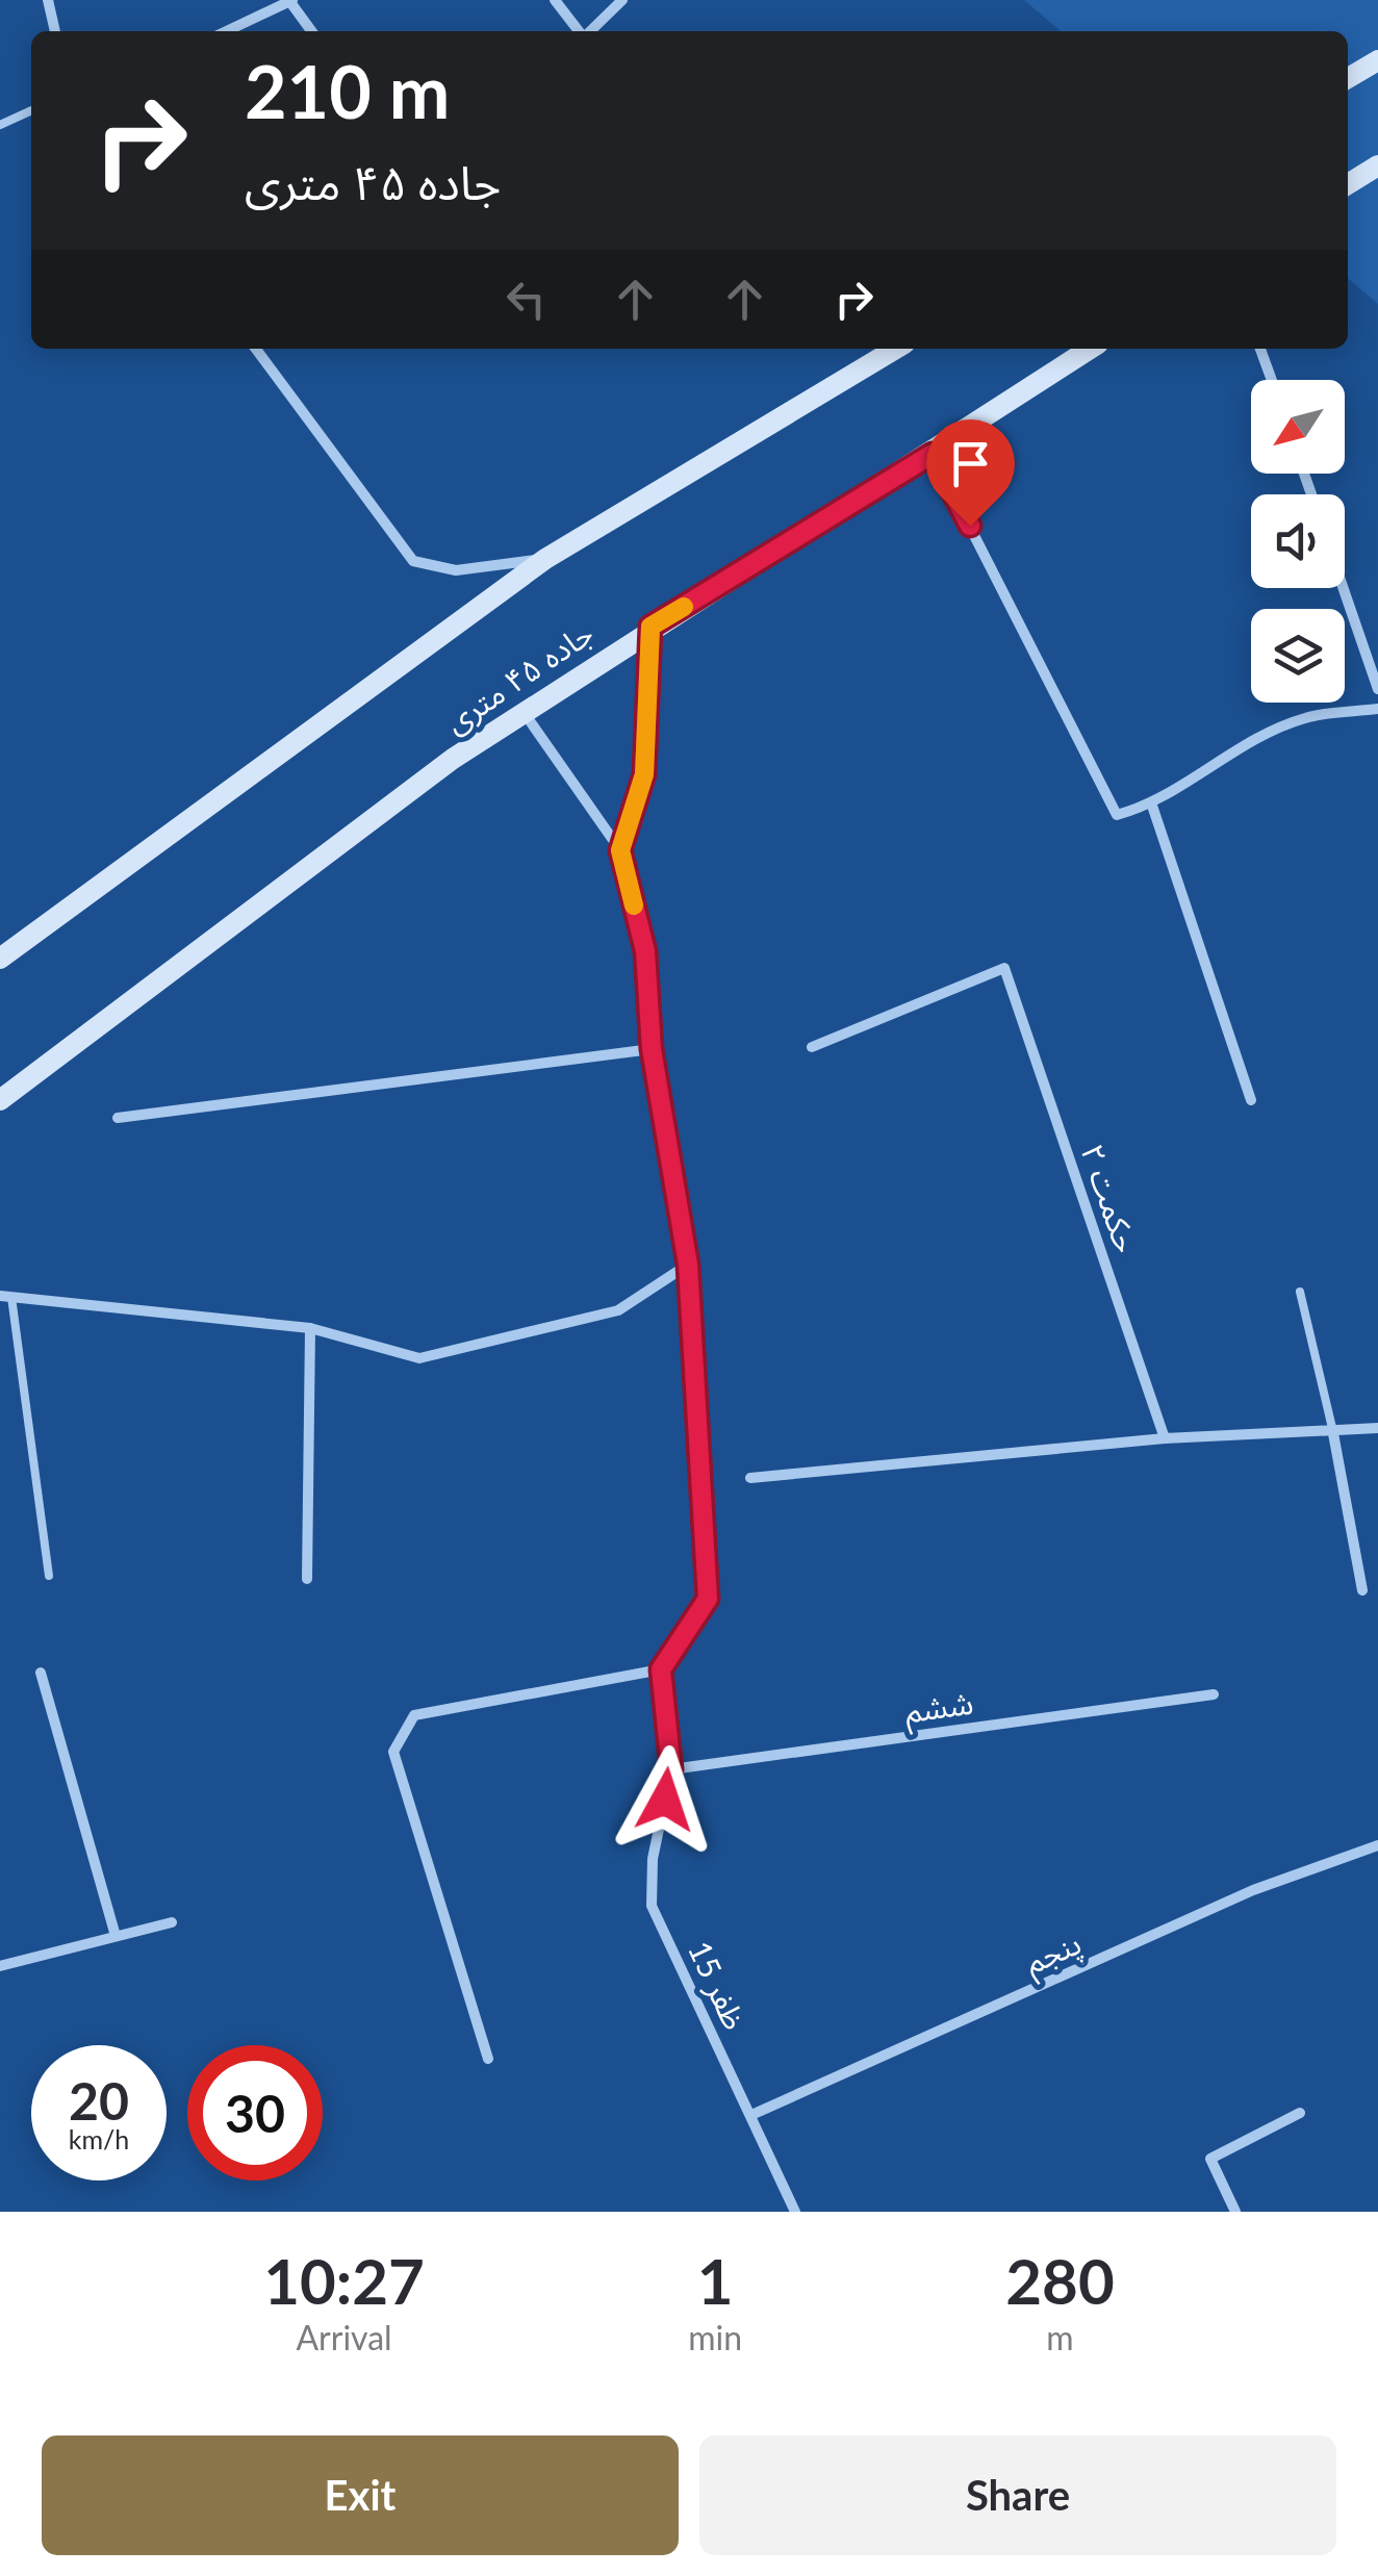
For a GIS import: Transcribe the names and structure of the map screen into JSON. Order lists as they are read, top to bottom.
{
  "streets": {
    "street": [
      "جاده ۴۵ متری",
      "حکمت ۲",
      "ششم",
      "پنجم",
      "ظفر 15"
    ]
  },
  "crossings": [
    ["ششم", "ظفر 15"],
    ["پنجم", "ظفر 15"]
  ],
  "north": "bottom left",
  "page": {
    "turn": ["210 m", "جاده ۴۵ متری"],
    "speed": "20 km/h",
    "limit": "30",
    "eta": [
      "10:27",
      "Arrival",
      "1",
      "min",
      "280",
      "m"
    ],
    "buttons": ["Exit", "Share"]
  }
}
